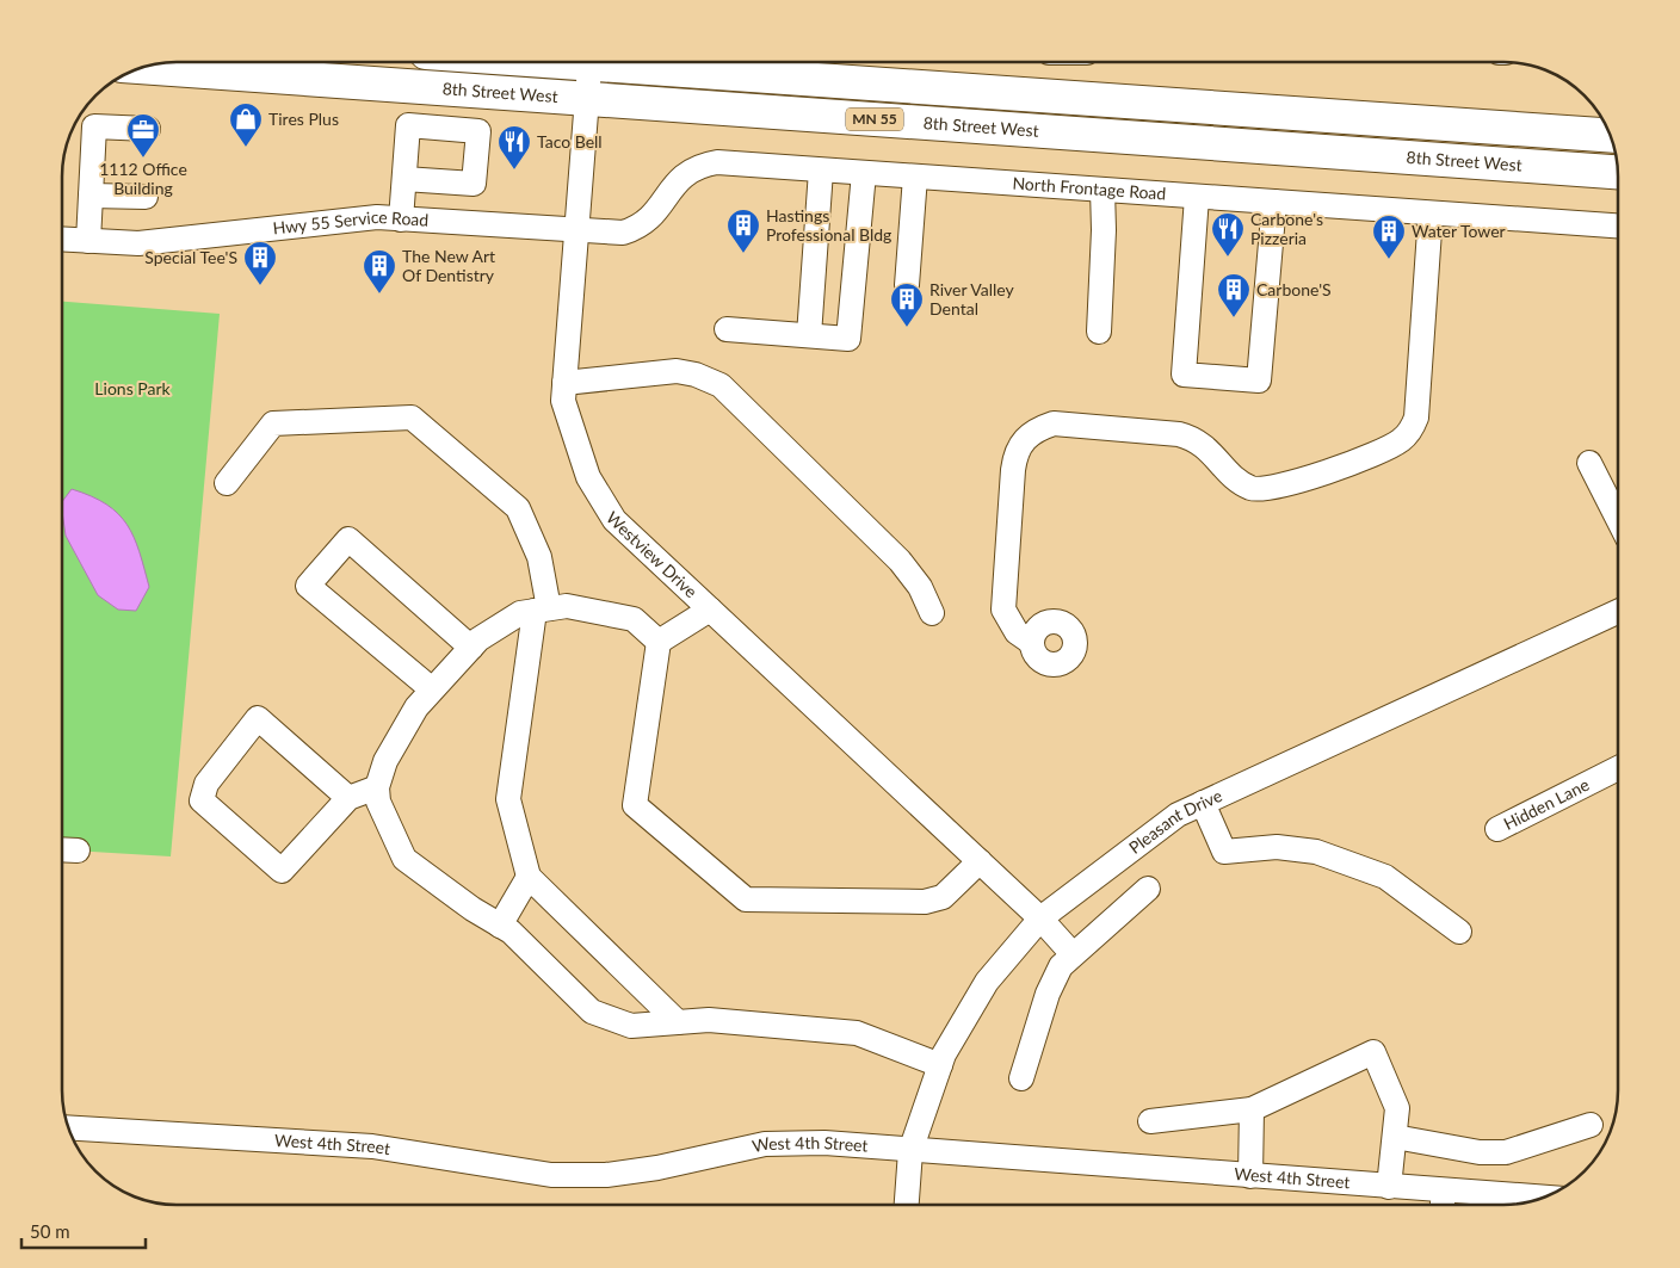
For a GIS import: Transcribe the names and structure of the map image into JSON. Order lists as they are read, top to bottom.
{
  "streets": {
    "highway": ["8th Street West", "MN 55"],
    "street": [
      "North Frontage Road",
      "Hwy 55 Service Road",
      "Westview Drive",
      "Hidden Lane",
      "Pleasant Drive",
      "West 4th Street"
    ]
  },
  "crossings": [
    ["8th Street West", "Westview Drive"],
    ["North Frontage Road", "Hwy 55 Service Road"],
    ["North Frontage Road", "Westview Drive"],
    ["Hwy 55 Service Road", "Westview Drive"],
    ["Westview Drive", "Pleasant Drive"],
    ["Pleasant Drive", "West 4th Street"]
  ],
  "parks": ["Lions Park"],
  "places": {
    "shop": ["Tires Plus"],
    "office": ["1112 Office Building"],
    "restaurant": ["Taco Bell", "Carbone's Pizzeria"],
    "building": [
      "Hastings Professional Bldg",
      "Water Tower",
      "Special Tee'S",
      "The New Art Of Dentistry",
      "Carbone'S",
      "River Valley Dental"
    ]
  },
  "scale_bar": "50 m"
}
